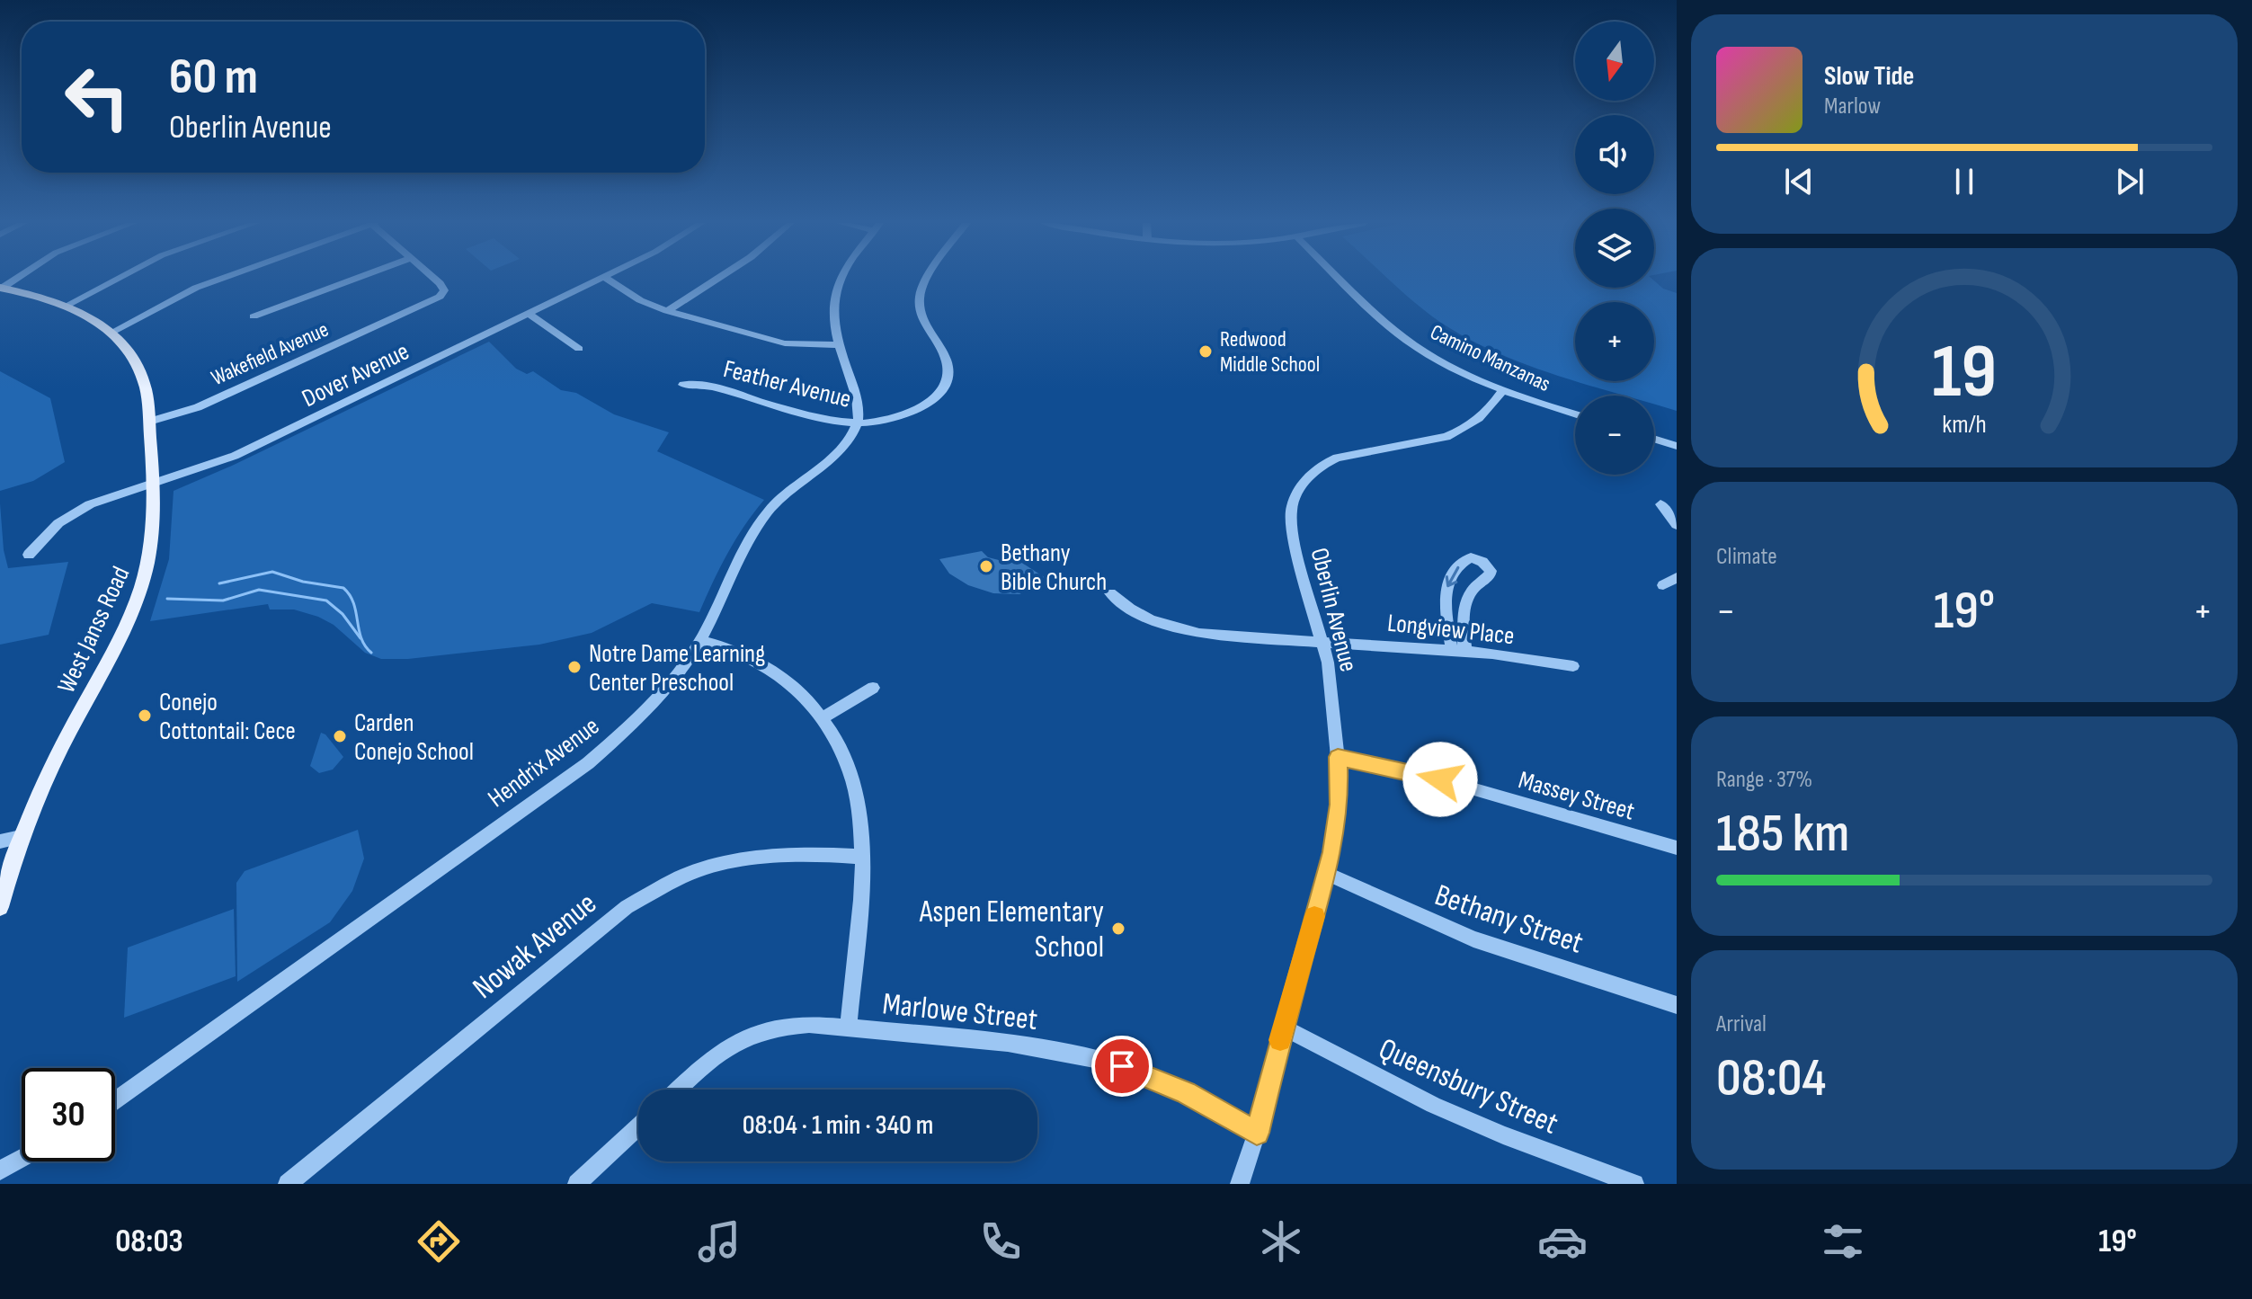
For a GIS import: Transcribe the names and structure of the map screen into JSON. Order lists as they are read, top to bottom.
{
  "streets": {
    "main road": ["West Janss Road"],
    "street": [
      "Wakefield Avenue",
      "Camino Manzanas",
      "Dover Avenue",
      "Feather Avenue",
      "Oberlin Avenue",
      "Longview Place",
      "Hendrix Avenue",
      "Massey Street",
      "Bethany Street",
      "Nowak Avenue",
      "Marlowe Street",
      "Queensbury Street"
    ]
  },
  "crossings": [
    ["Wakefield Avenue", "West Janss Road"],
    ["Camino Manzanas", "Oberlin Avenue"],
    ["Dover Avenue", "West Janss Road"],
    ["Feather Avenue", "Hendrix Avenue"],
    ["Oberlin Avenue", "Longview Place"],
    ["Oberlin Avenue", "Massey Street"],
    ["Oberlin Avenue", "Bethany Street"],
    ["Oberlin Avenue", "Marlowe Street"],
    ["Oberlin Avenue", "Queensbury Street"]
  ],
  "places": [
    "Redwood Middle School",
    "Bethany Bible Church",
    "Notre Dame Learning Center Preschool",
    "Conejo Cottontail: Cece",
    "Carden Conejo School",
    "Aspen Elementary School"
  ],
  "north": "bottom",
  "page": {
    "map_buttons": ["+", "−"],
    "turn": ["60 m", "Oberlin Avenue"],
    "song": ["Slow Tide", "Marlow"],
    "tile": [
      "Climate",
      ["Range · 37%", "185 km"],
      ["Arrival", "08:04"]
    ],
    "heat": ["−", "19°", "+"],
    "limit": "30",
    "trip": "08:04 · 1 min · 340 m",
    "tabs": ["08:03", "19°"],
    "gauge": ["19", "km/h"]
  }
}
